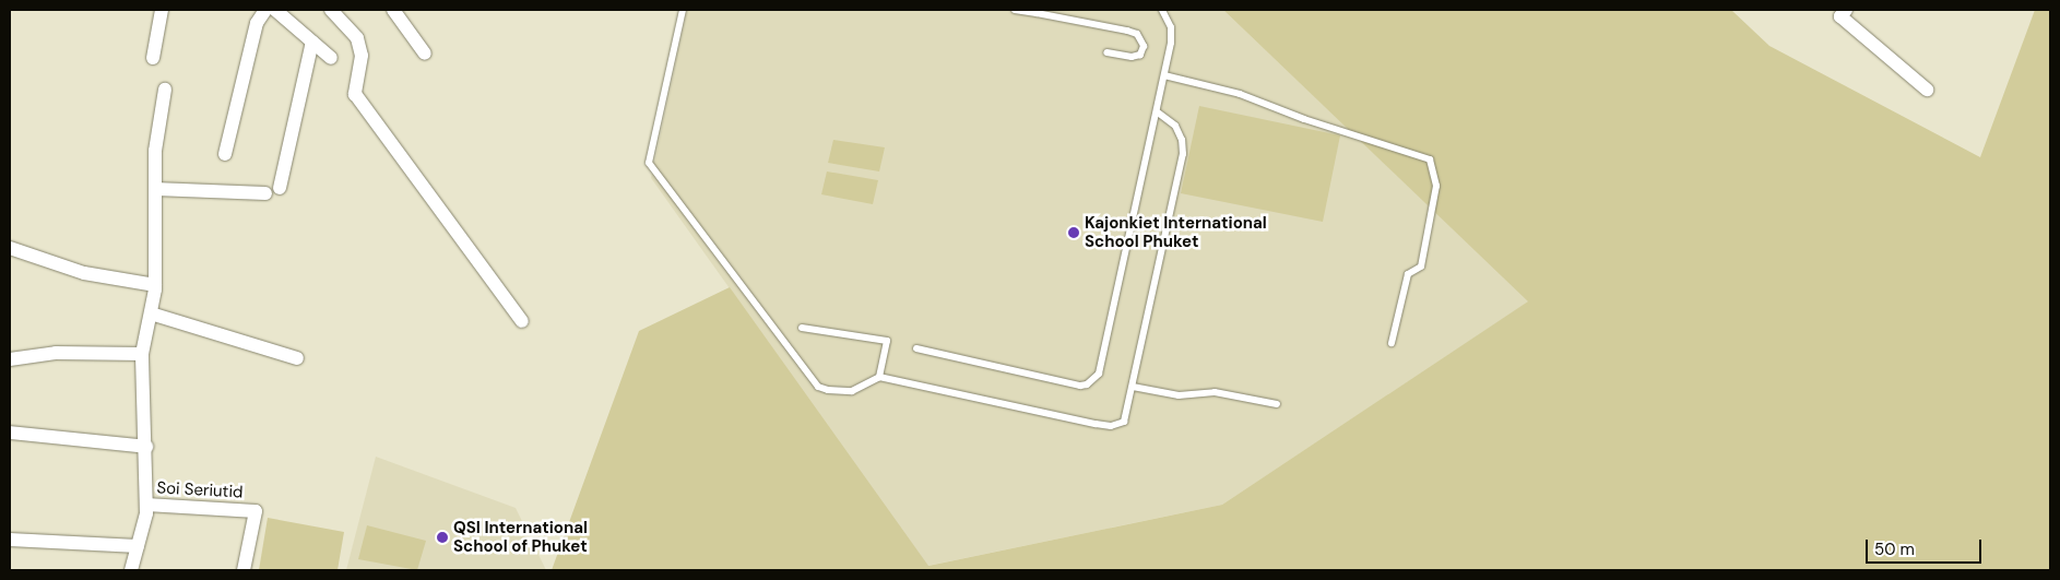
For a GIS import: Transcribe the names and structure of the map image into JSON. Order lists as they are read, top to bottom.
{
  "streets": {
    "street": ["Soi Seriutid"]
  },
  "places": ["Kajonkiet International School Phuket", "QSI International School of Phuket"],
  "scale_bar": "50 m"
}
